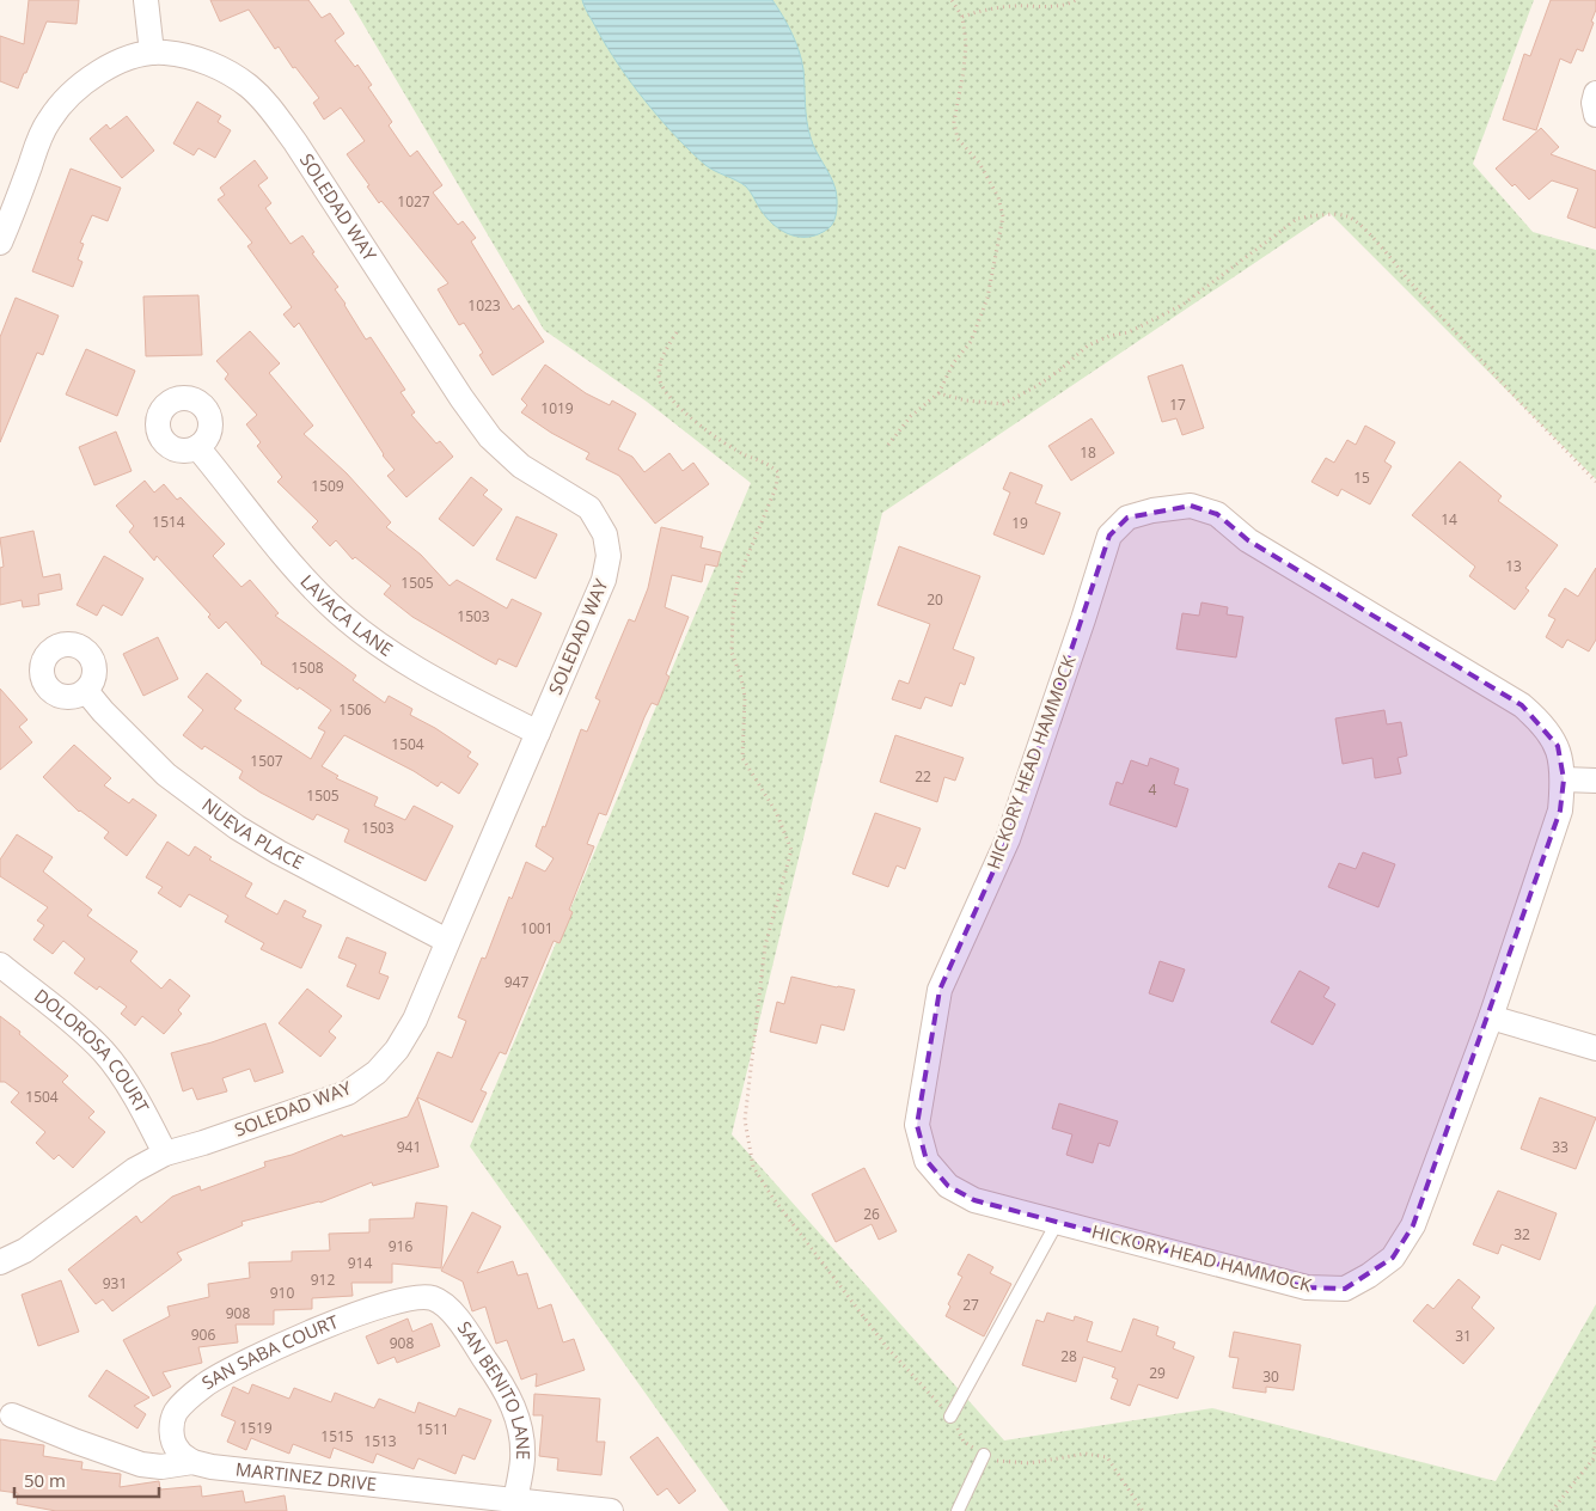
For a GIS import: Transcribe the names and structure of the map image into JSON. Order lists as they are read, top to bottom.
{
  "streets": {
    "street": [
      "SOLEDAD WAY",
      "LAVACA LANE",
      "HICKORY HEAD HAMMOCK",
      "NUEVA PLACE",
      "DOLOROSA COURT",
      "SAN SABA COURT",
      "SAN BENITO LANE",
      "MARTINEZ DRIVE"
    ]
  },
  "crossings": [
    ["SOLEDAD WAY", "LAVACA LANE"],
    ["SOLEDAD WAY", "NUEVA PLACE"],
    ["SOLEDAD WAY", "DOLOROSA COURT"],
    ["SAN SABA COURT", "SAN BENITO LANE"],
    ["SAN SABA COURT", "MARTINEZ DRIVE"],
    ["SAN BENITO LANE", "MARTINEZ DRIVE"]
  ],
  "house_numbers": [
    "1027",
    "1023",
    "17",
    "1019",
    "18",
    "15",
    "1509",
    "14",
    "1514",
    "19",
    "13",
    "1505",
    "20",
    "1503",
    "1508",
    "1506",
    "1504",
    "1507",
    "22",
    "4",
    "1505",
    "1503",
    "1001",
    "947",
    "1504",
    "941",
    "33",
    "26",
    "32",
    "916",
    "914",
    "912",
    "931",
    "910",
    "27",
    "908",
    "906",
    "31",
    "908",
    "28",
    "29",
    "30",
    "1519",
    "1511",
    "1515",
    "1513"
  ],
  "scale_bar": "50 m"
}
